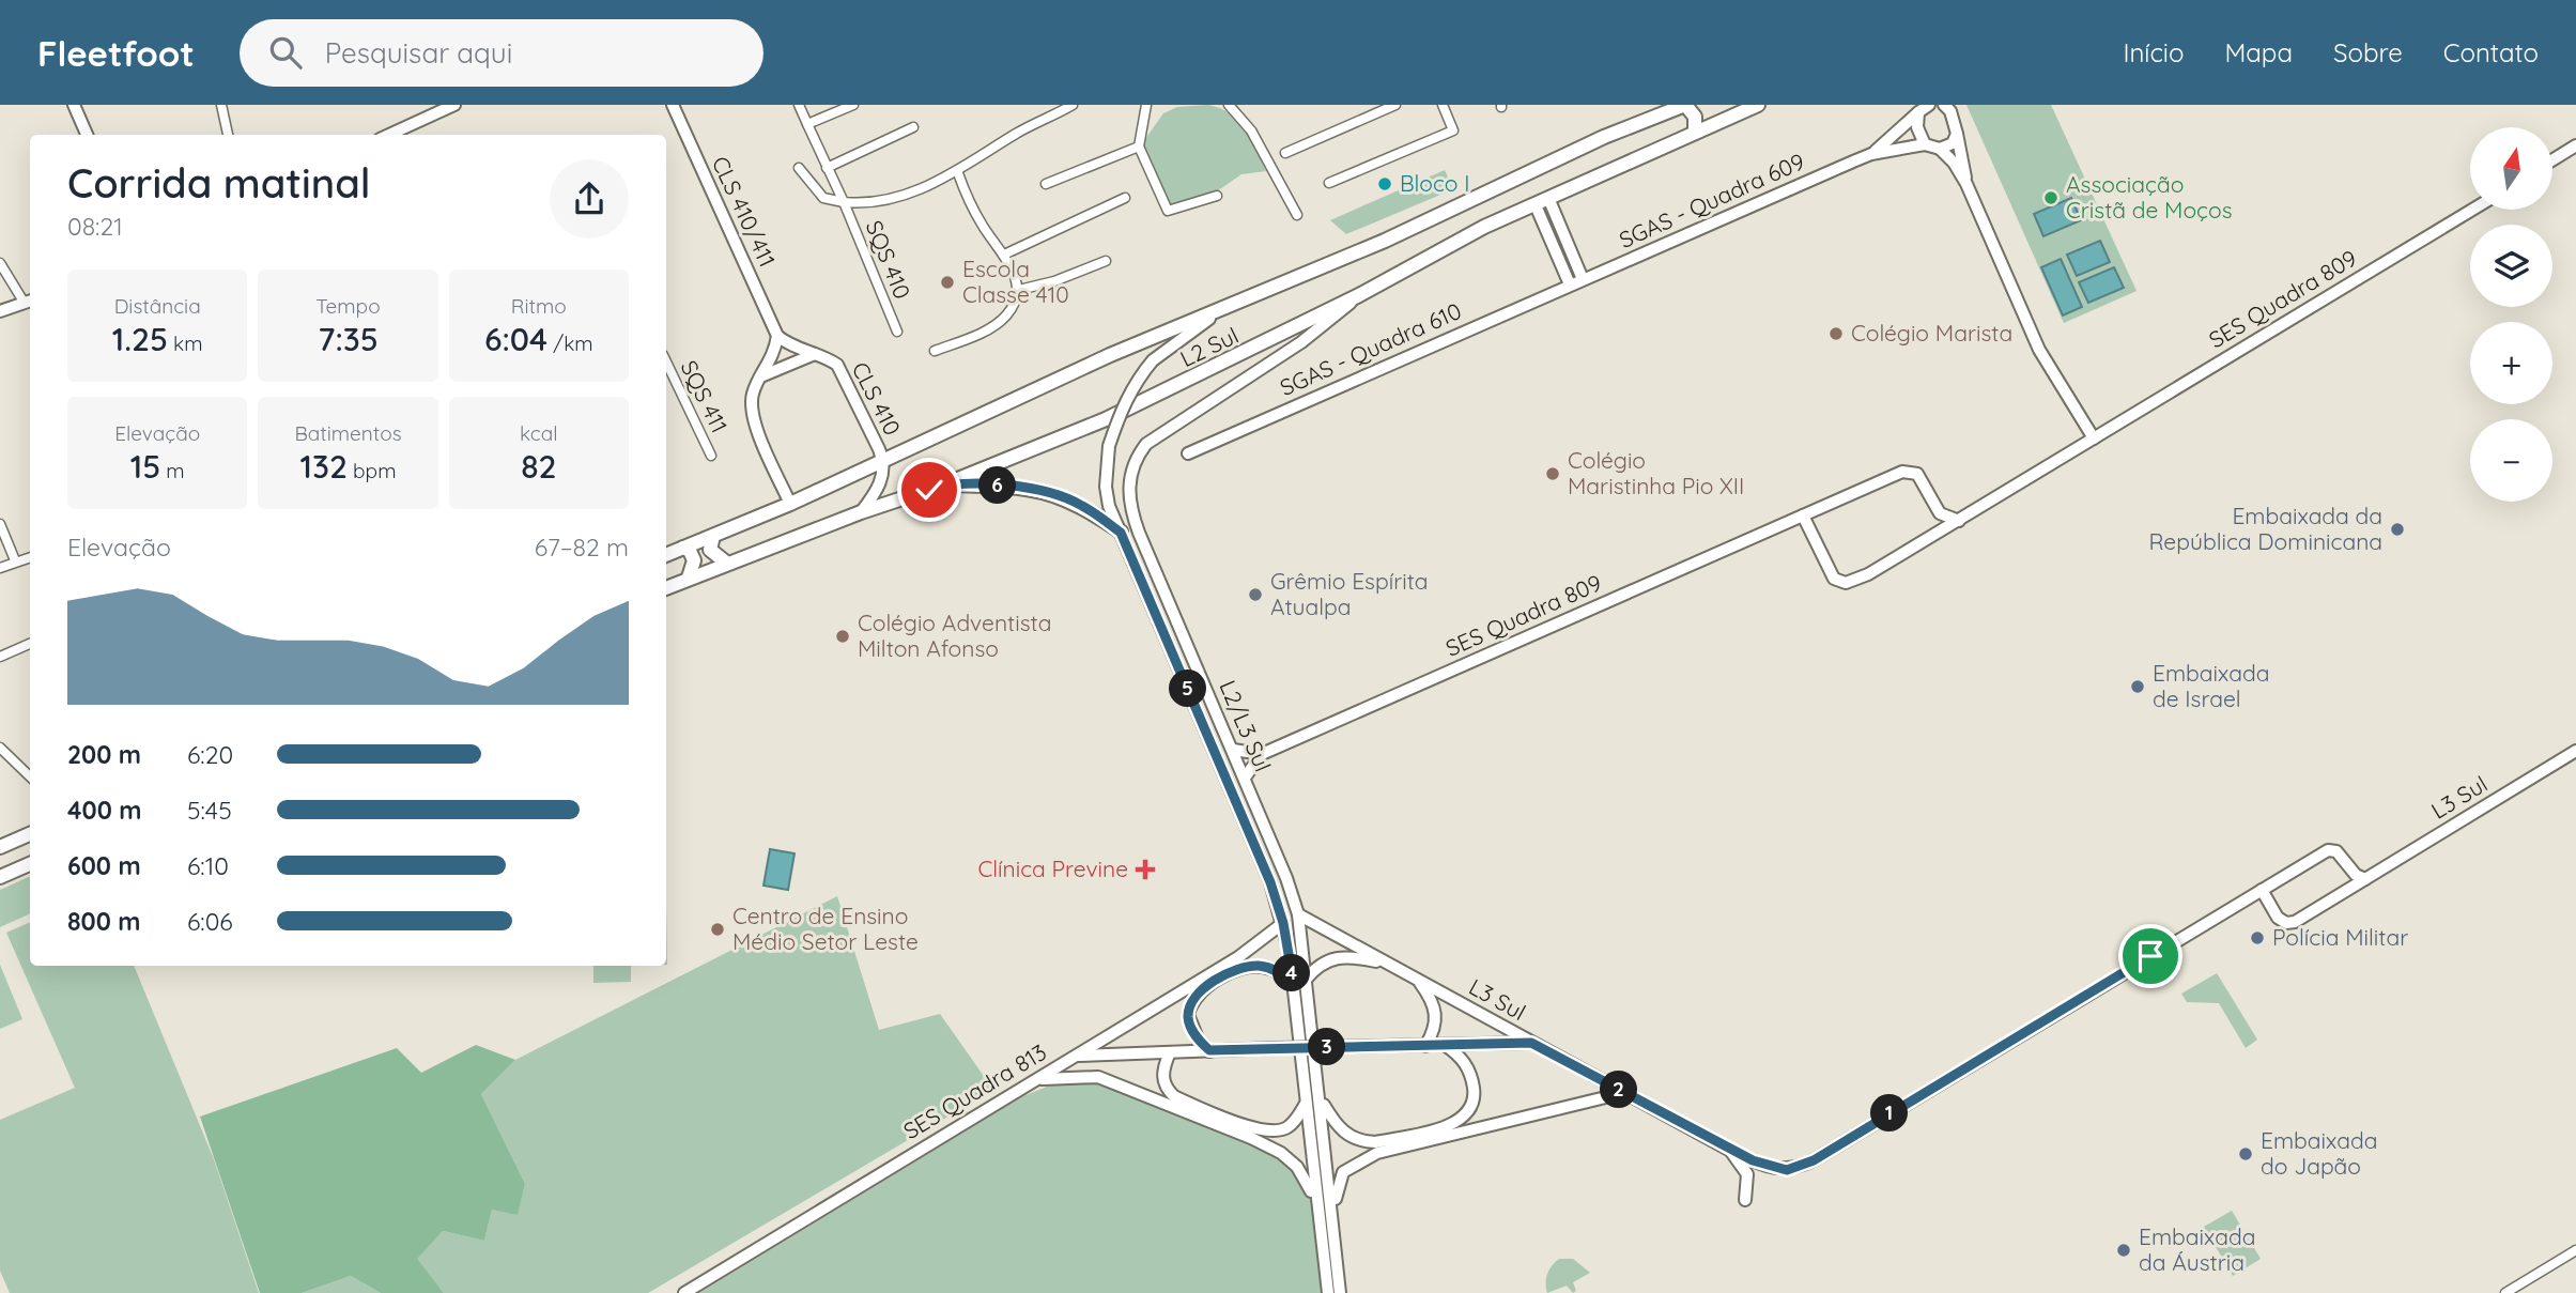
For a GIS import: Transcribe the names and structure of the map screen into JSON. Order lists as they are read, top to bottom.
{
  "streets": {
    "main road": ["L2 Sul"],
    "street": [
      "SGAS - Quadra 609",
      "CLS 410/411",
      "SQS 410",
      "SES Quadra 809",
      "SGAS - Quadra 610",
      "SQS 411",
      "CLS 410",
      "L2/L3 Sul",
      "L3 Sul",
      "SES Quadra 813"
    ]
  },
  "crossings": [
    ["SGAS - Quadra 609", "SGAS - Quadra 610"],
    ["CLS 410/411", "CLS 410"],
    ["L2 Sul", "CLS 410"],
    ["L2 Sul", "L2/L3 Sul"],
    ["L2/L3 Sul", "L3 Sul"],
    ["L2/L3 Sul", "SES Quadra 813"]
  ],
  "places": {
    "other": [
      "Bloco I",
      "Associação Cristã de Moços",
      "Escola Classe 410",
      "Colégio Marista",
      "Colégio Maristinha Pio XII",
      "Embaixada da República Dominicana",
      "Grêmio Espírita Atualpa",
      "Colégio Adventista Milton Afonso",
      "Embaixada de Israel",
      "Centro de Ensino Médio Setor Leste",
      "Polícia Militar",
      "Embaixada do Japão",
      "Embaixada da Áustria"
    ],
    "health": ["Clínica Previne"]
  },
  "north": "top",
  "page": {
    "header": "Fleetfoot",
    "search": "Pesquisar aqui",
    "nav": [
      "Início",
      "Mapa",
      "Sobre",
      "Contato"
    ],
    "map_buttons": ["+", "−"],
    "heading": ["Corrida matinal", "08:21"],
    "stats": [
      ["Distância", "1.25 km"],
      ["Tempo", "7:35"],
      ["Ritmo", "6:04 /km"],
      ["Elevação", "15 m"],
      ["Batimentos", "132 bpm"],
      ["kcal", "82"]
    ],
    "pins": [
      "6",
      "5",
      "4",
      "3",
      "2",
      "1"
    ],
    "chart": ["Elevação", "67–82 m"],
    "list": [
      {
        "name": "200 m",
        "note": "6:20"
      },
      {
        "name": "400 m",
        "note": "5:45"
      },
      {
        "name": "600 m",
        "note": "6:10"
      },
      {
        "name": "800 m",
        "note": "6:06"
      }
    ]
  }
}
